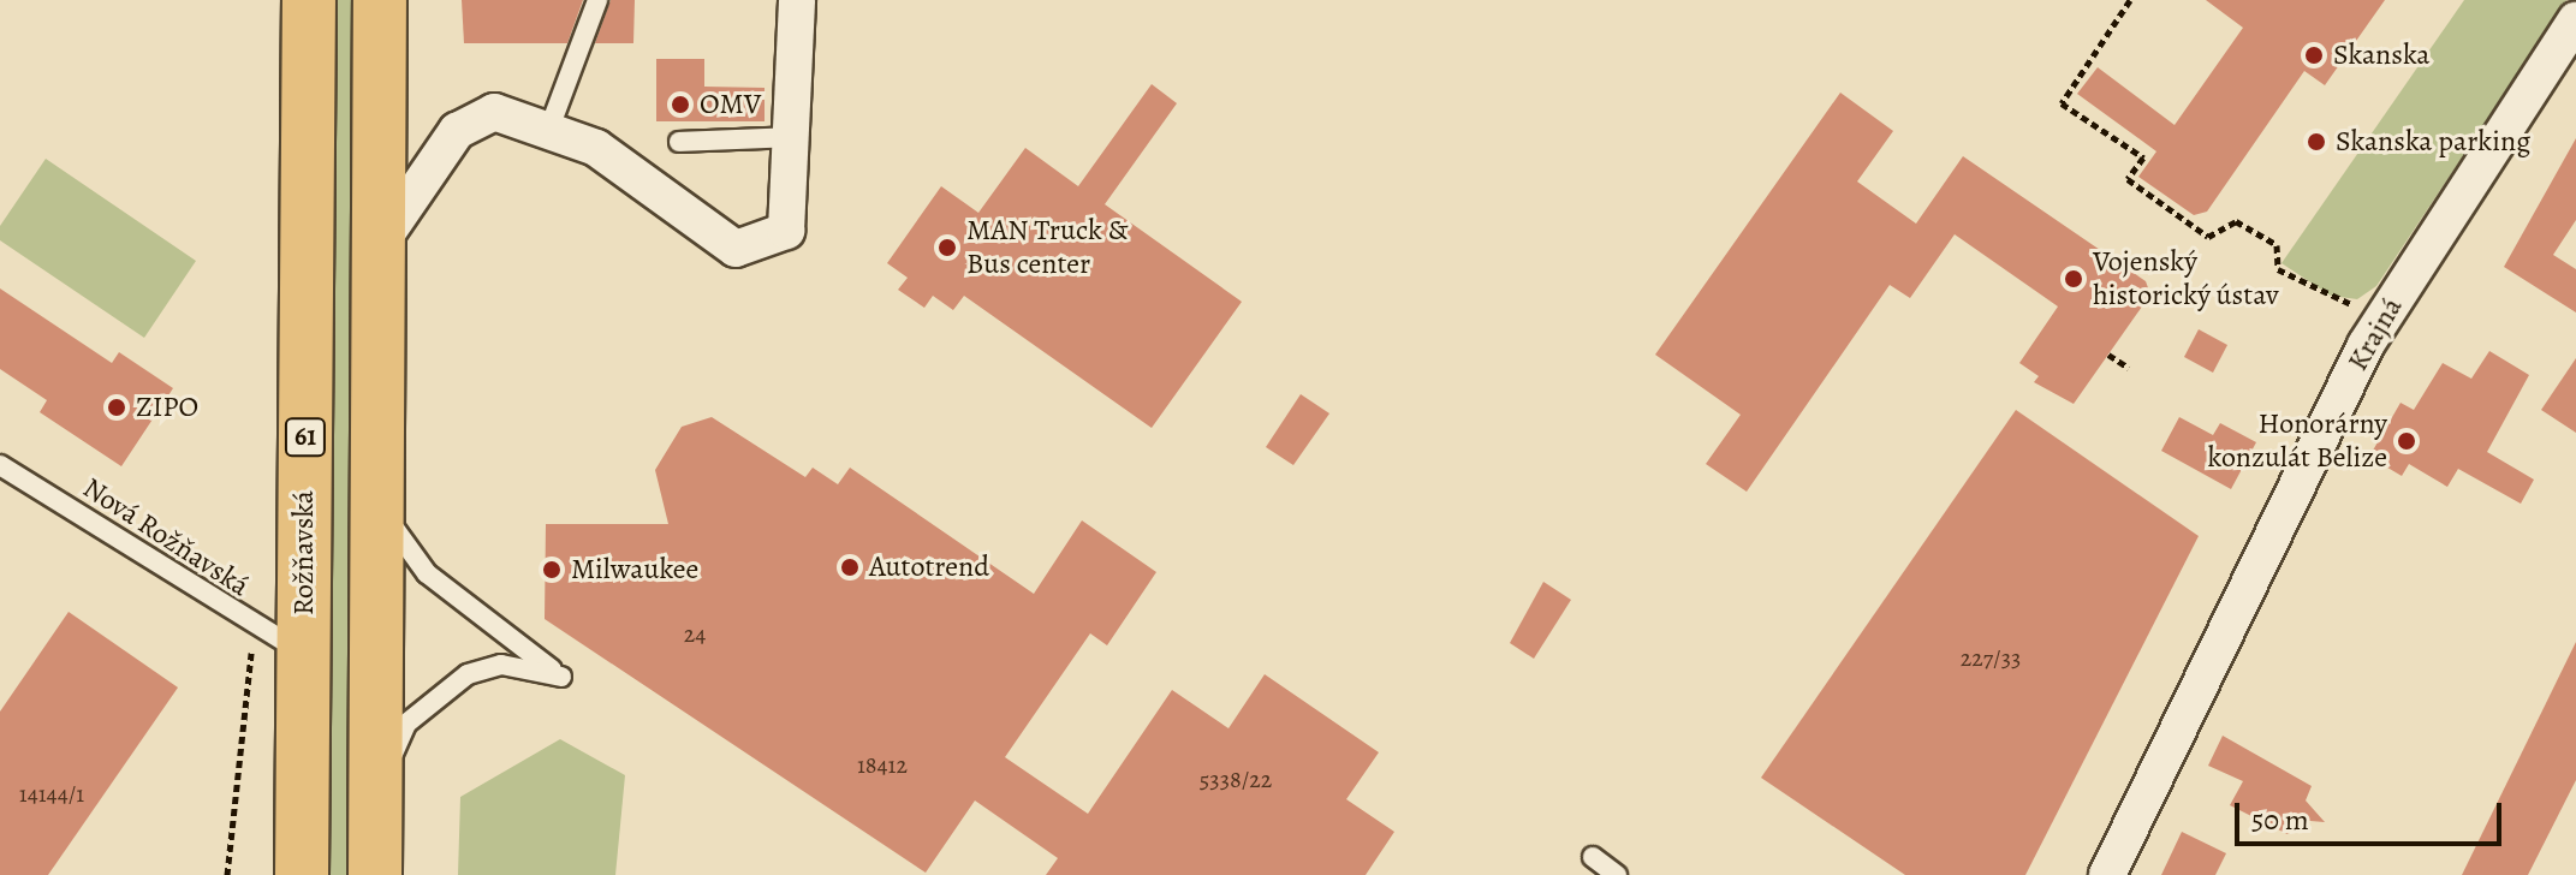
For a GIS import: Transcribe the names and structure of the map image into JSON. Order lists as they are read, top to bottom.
{
  "streets": {
    "main road": ["61", "Rožňavská"],
    "street": ["Krajná"],
    "lane": ["Nová Rožňavská"]
  },
  "crossings": [
    ["Nová Rožňavská", "Rožňavská"]
  ],
  "places": [
    "Skanska",
    "OMV",
    "Skanska parking",
    "MAN Truck & Bus center",
    "Vojenský historický ústav",
    "ZIPO",
    "Honorárny konzulát Belize",
    "Autotrend",
    "Milwaukee"
  ],
  "house_numbers": [
    "24",
    "227/33",
    "18412",
    "5338/22",
    "14144/1"
  ],
  "scale_bar": "50 m"
}
